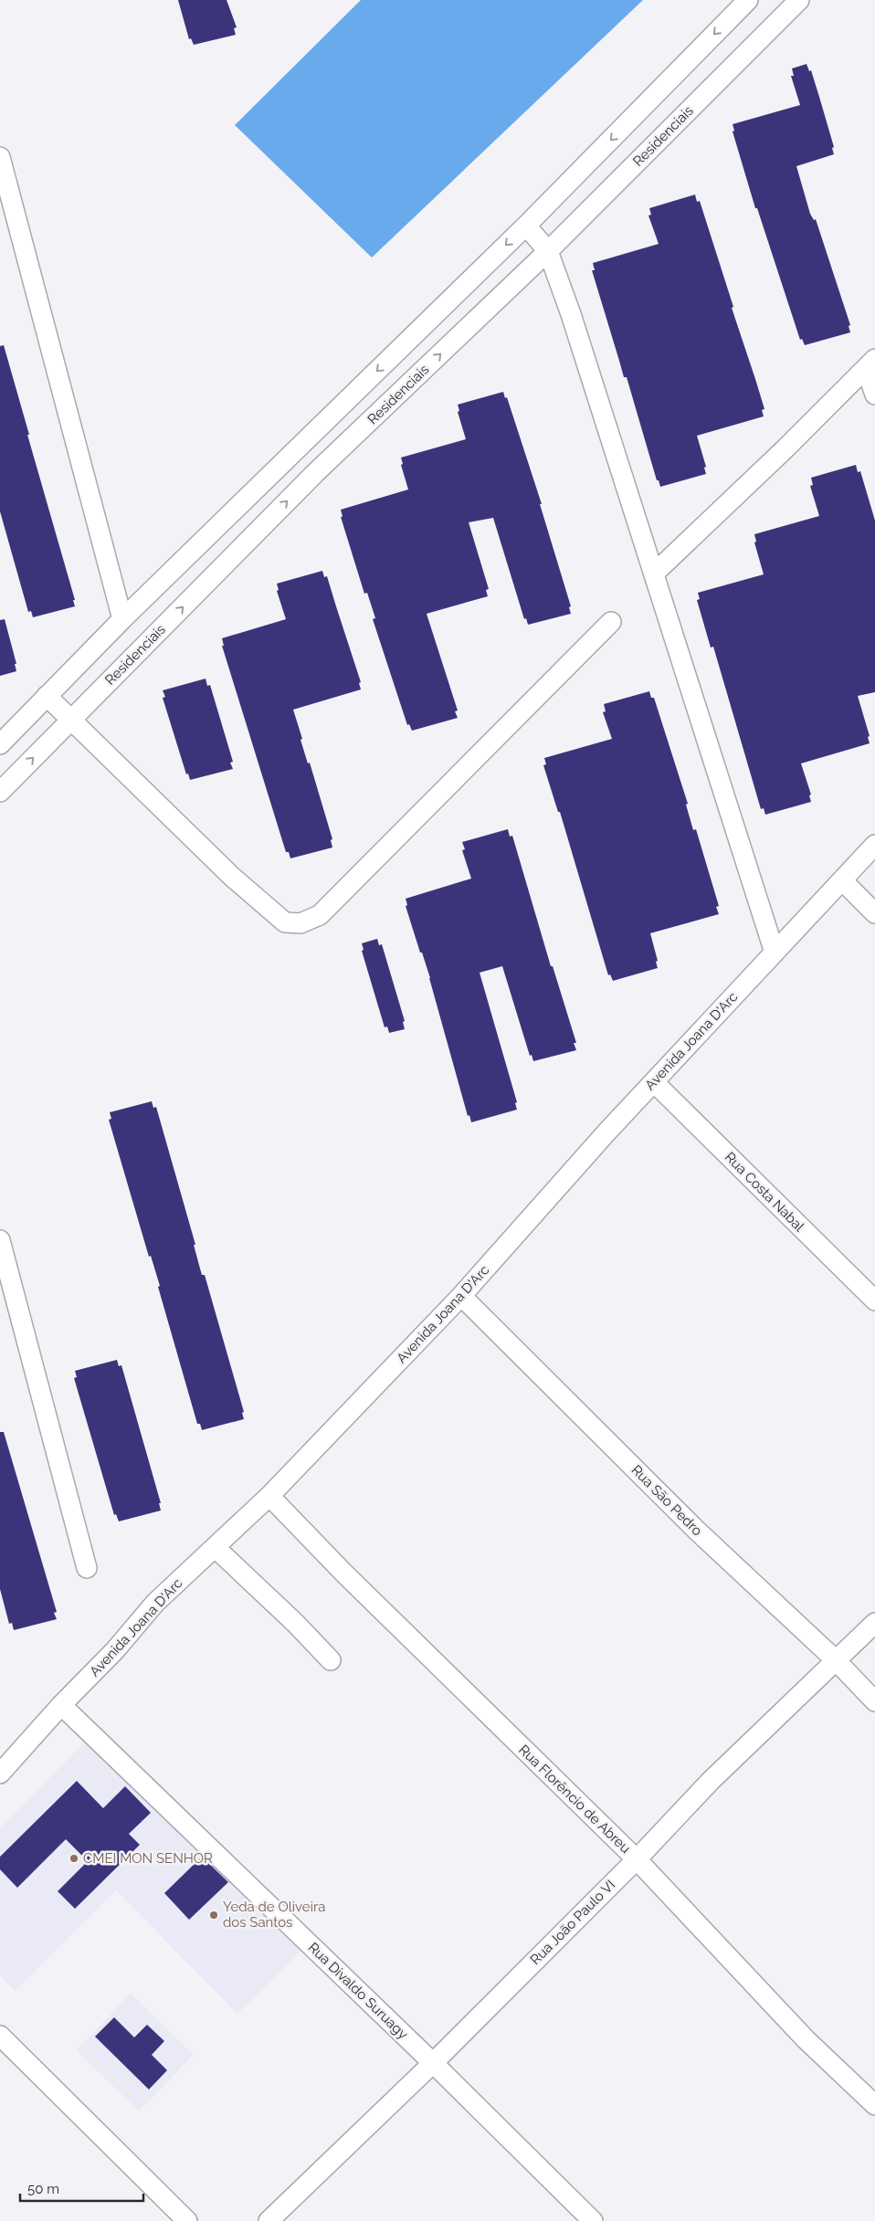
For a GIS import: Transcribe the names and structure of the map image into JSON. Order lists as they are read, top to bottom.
{
  "streets": {
    "street": [
      "Residenciais",
      "Avenida Joana D'Arc",
      "Rua Costa Nabal",
      "Rua São Pedro",
      "Rua Florêncio de Abreu",
      "Rua João Paulo VI",
      "Rua Divaldo Suruagy"
    ]
  },
  "crossings": [
    ["Avenida Joana D'Arc", "Rua Costa Nabal"],
    ["Avenida Joana D'Arc", "Rua São Pedro"],
    ["Avenida Joana D'Arc", "Rua Florêncio de Abreu"],
    ["Avenida Joana D'Arc", "Rua Divaldo Suruagy"],
    ["Rua São Pedro", "Rua João Paulo VI"],
    ["Rua Florêncio de Abreu", "Rua João Paulo VI"],
    ["Rua João Paulo VI", "Rua Divaldo Suruagy"]
  ],
  "places": ["CMEI MON SENHOR", "Yeda de Oliveira dos Santos"],
  "scale_bar": "50 m"
}
